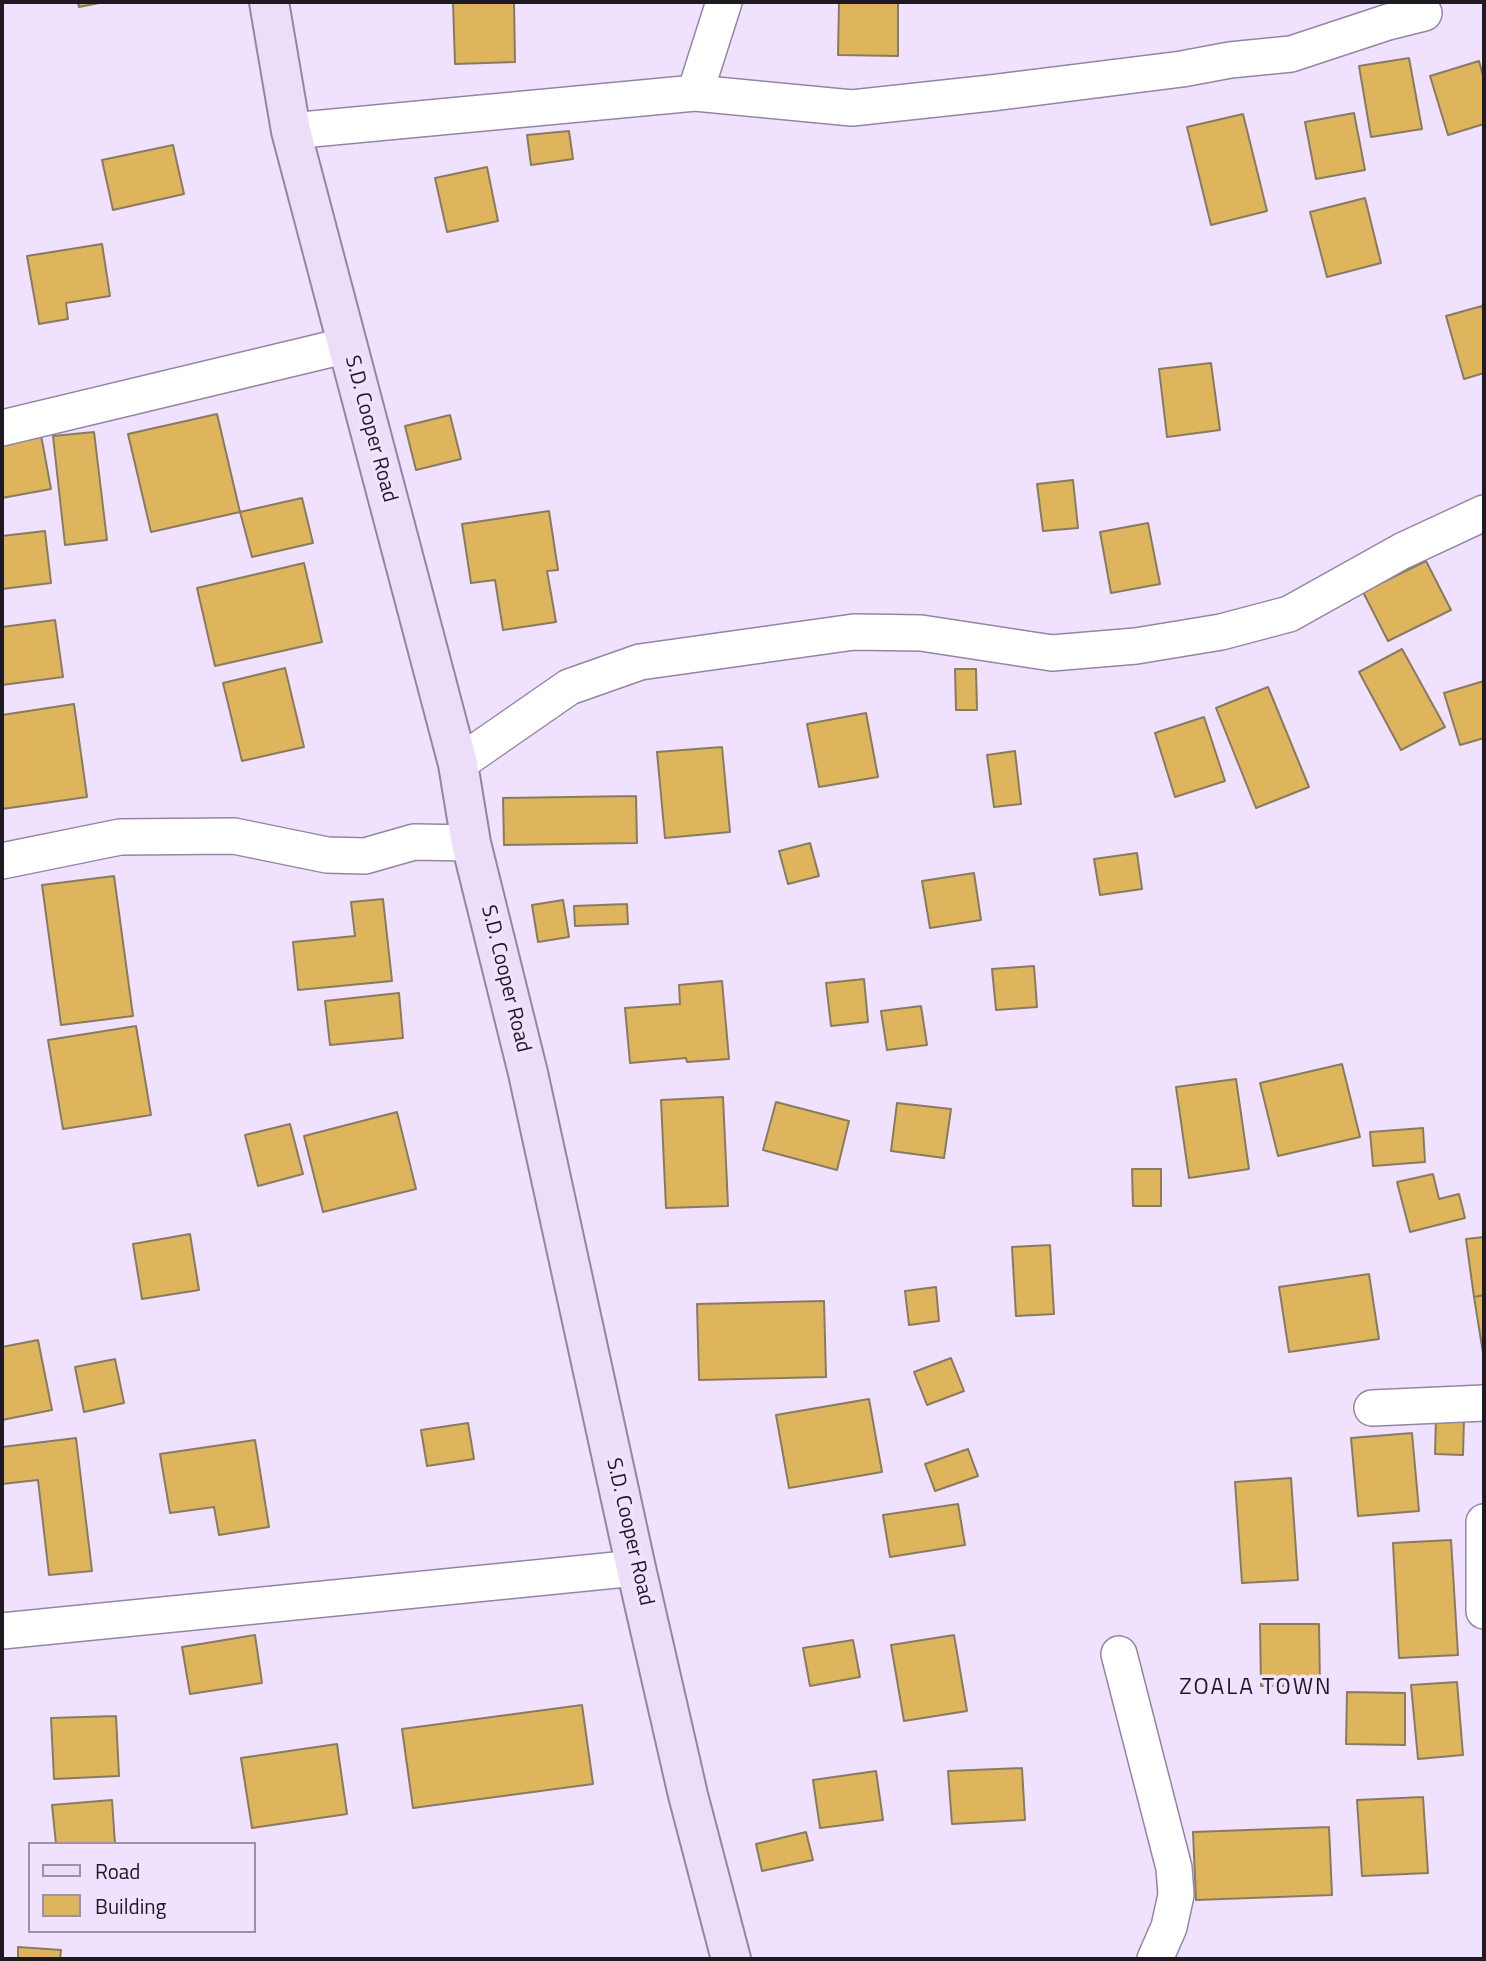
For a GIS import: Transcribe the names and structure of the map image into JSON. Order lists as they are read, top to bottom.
{
  "streets": {
    "street": ["S.D. Cooper Road"]
  },
  "districts": ["ZOALA TOWN"],
  "legend": ["Road", "Building"]
}
